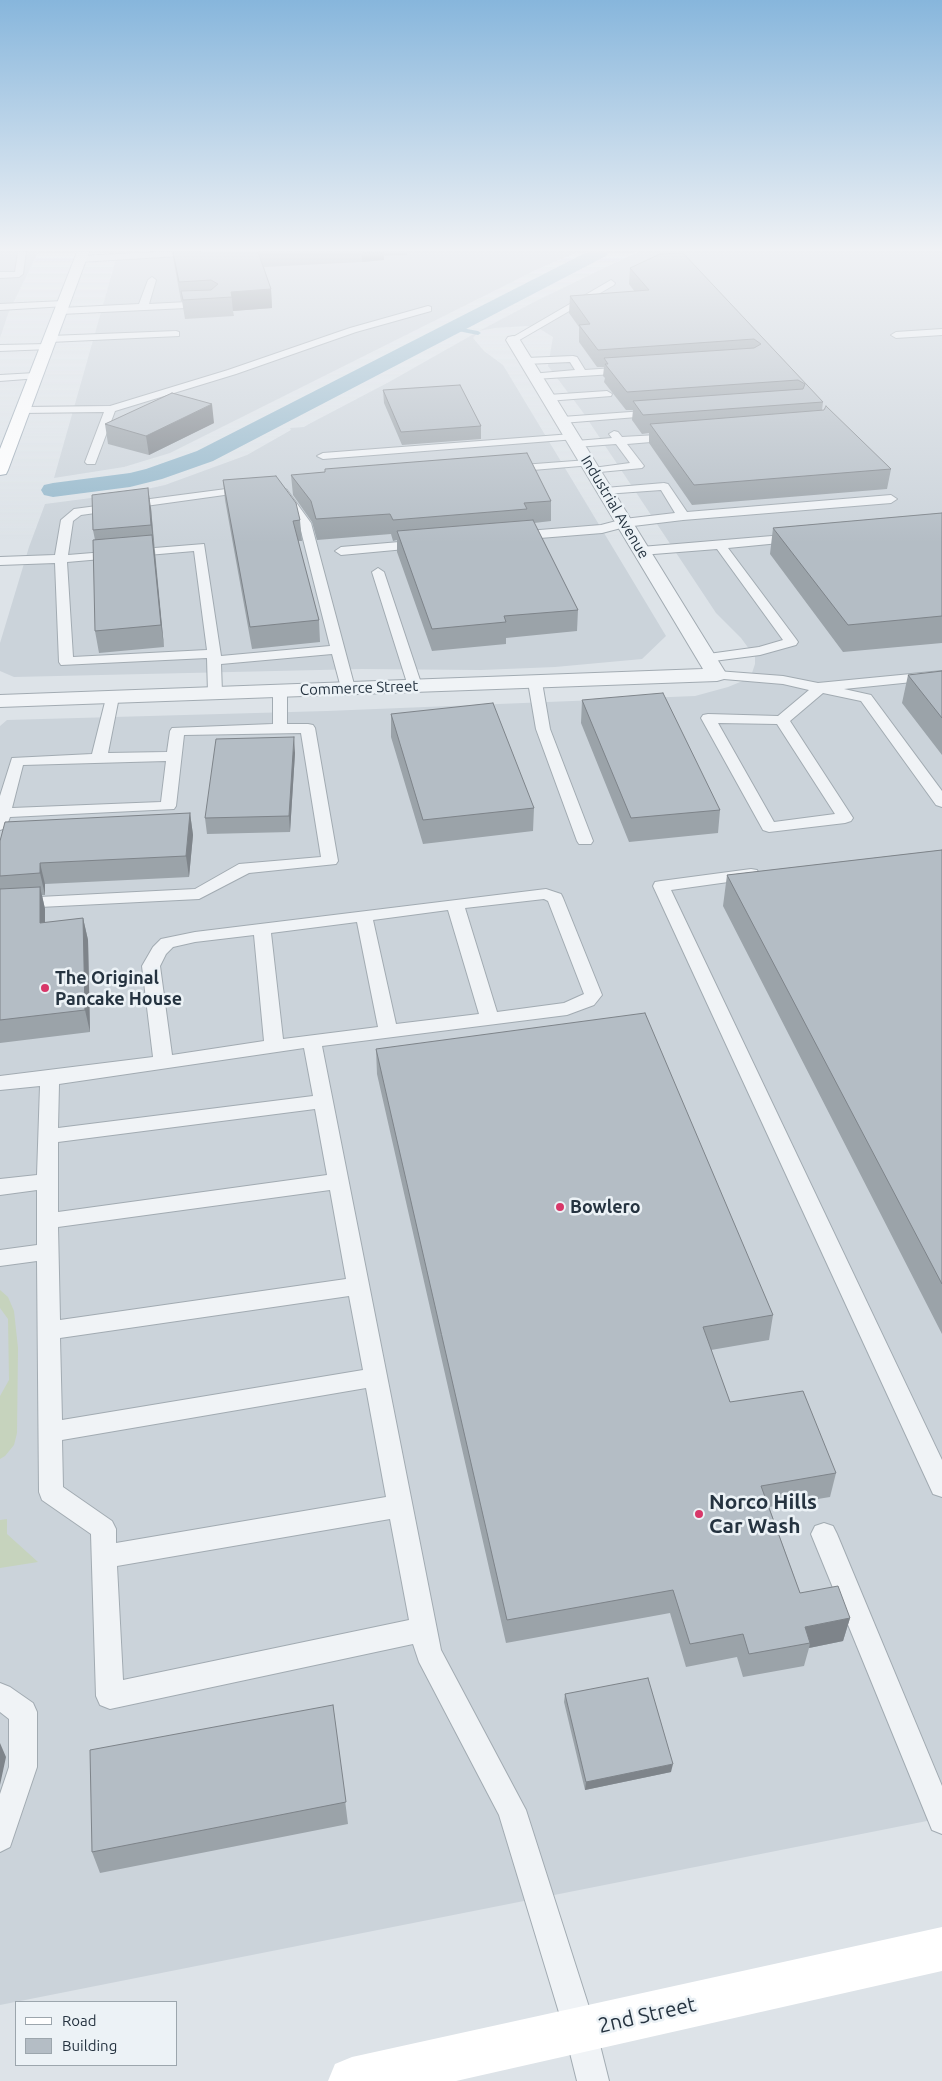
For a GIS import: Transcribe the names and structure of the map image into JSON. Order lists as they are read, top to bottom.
{
  "streets": {
    "main road": ["2nd Street"],
    "street": ["Industrial Avenue", "Commerce Street"]
  },
  "crossings": [
    ["Industrial Avenue", "Commerce Street"]
  ],
  "places": ["The Original Pancake House", "Bowlero", "Norco Hills Car Wash"],
  "legend": ["Road", "Building"]
}
